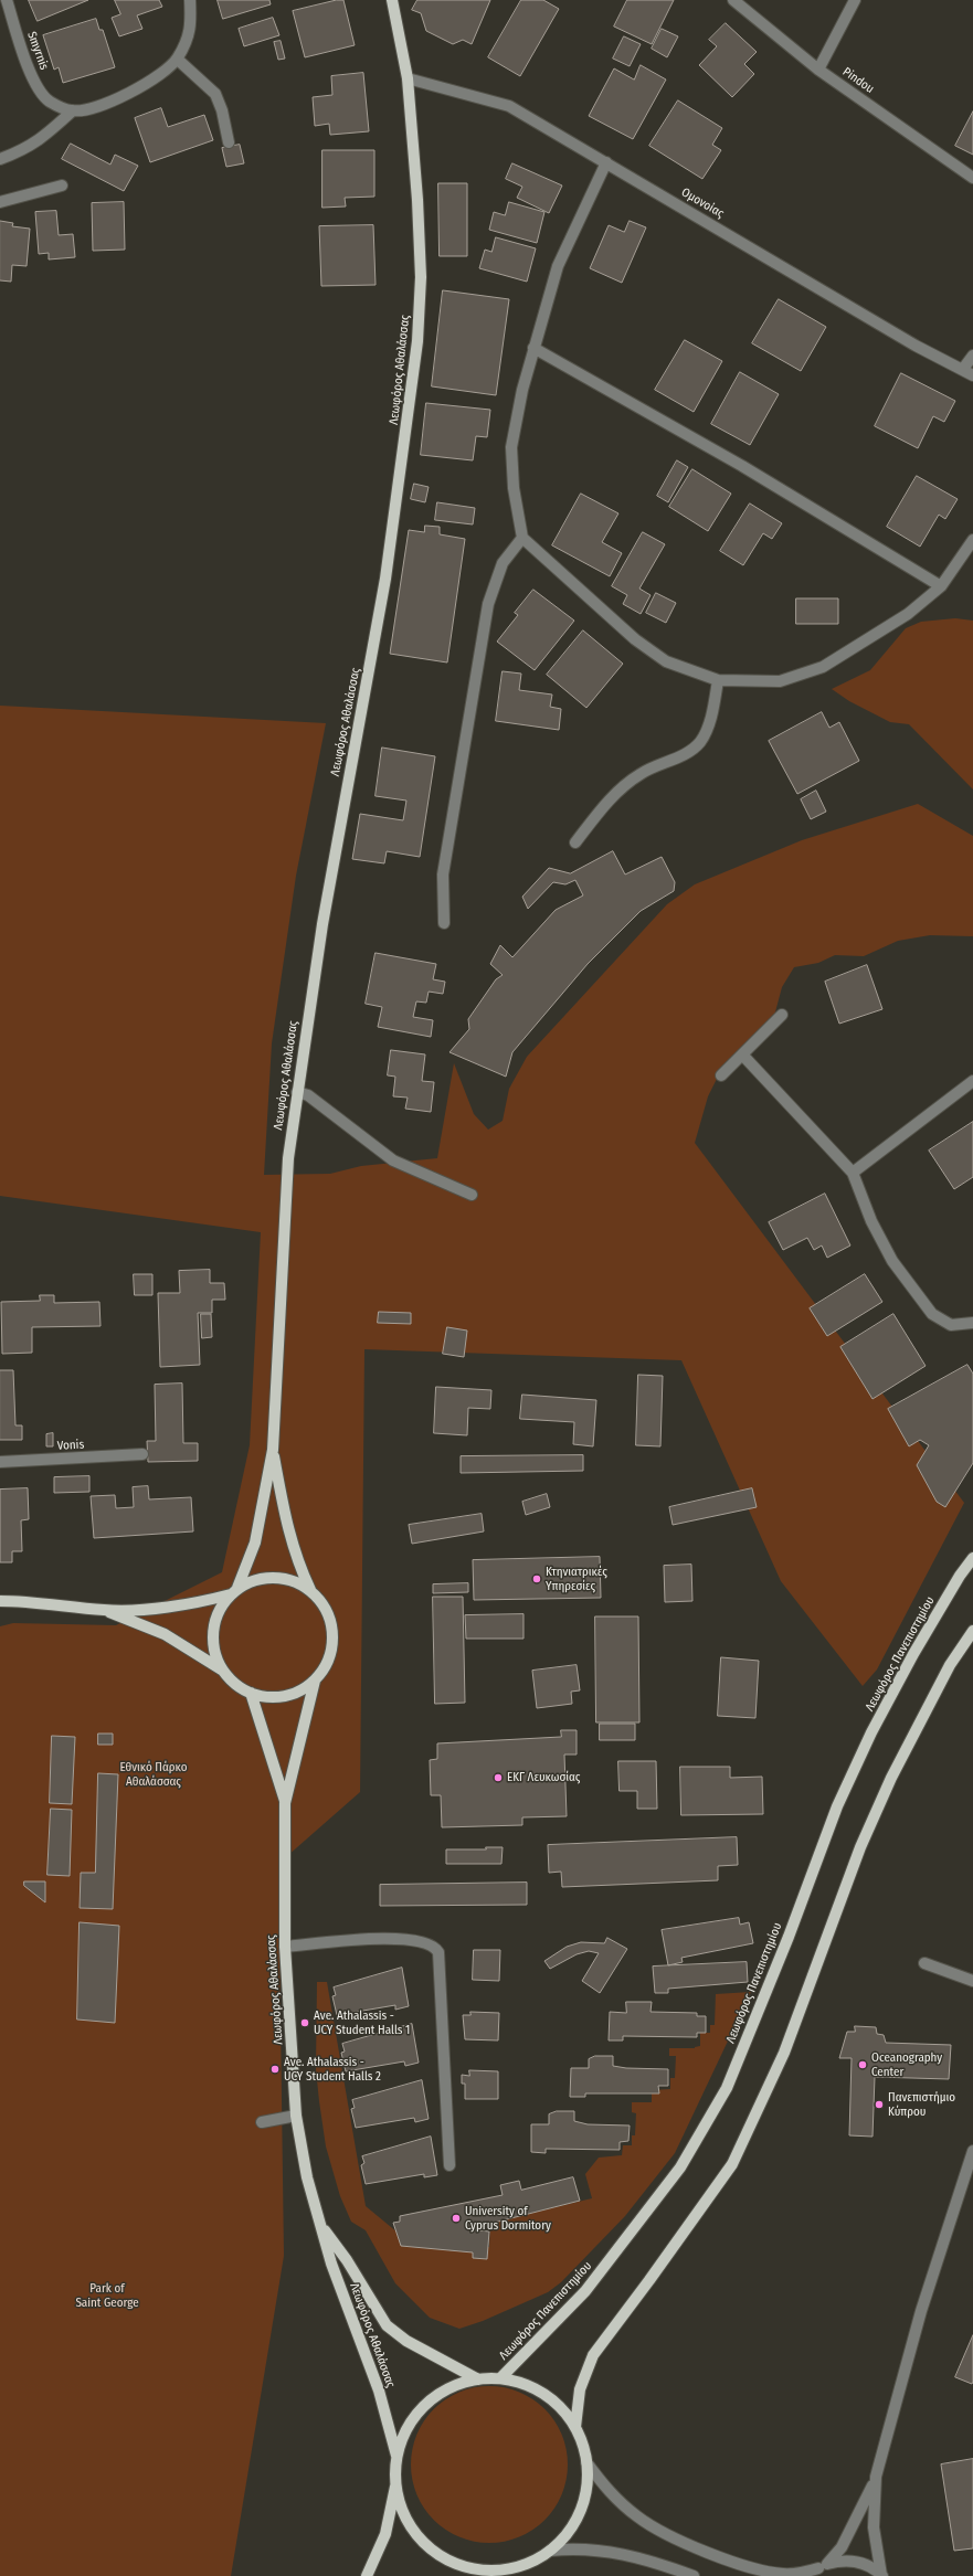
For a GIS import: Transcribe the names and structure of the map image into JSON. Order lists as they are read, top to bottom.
{
  "streets": {
    "main road": ["Λεωφόρος Αθαλάσσας", "Λεωφόρος Πανεπιστημίου"],
    "street": [
      "Smyrnis",
      "Pindou",
      "Ομονοίας",
      "Vonis"
    ]
  },
  "crossings": [
    ["Ομονοίας", "Λεωφόρος Αθαλάσσας"]
  ],
  "parks": ["Εθνικό Πάρκο Αθαλάσσας", "Park of Saint George"],
  "places": [
    "Κτηνιατρικές Υπηρεσίες",
    "ΕΚΓ Λευκωσίας",
    "Ave. Athalassis - UCY Student Halls 1",
    "Oceanography Center",
    "Ave. Athalassis - UCY Student Halls 2",
    "Πανεπιστήμιο Κύπρου",
    "University of Cyprus Dormitory"
  ]
}
